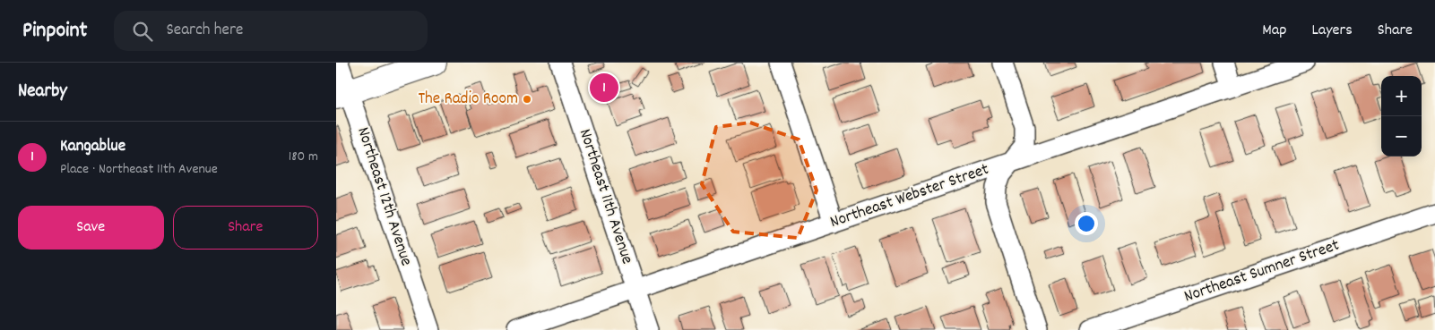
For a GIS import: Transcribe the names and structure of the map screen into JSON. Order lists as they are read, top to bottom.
{
  "streets": {
    "street": [
      "Northeast 12th Avenue",
      "Northeast 11th Avenue",
      "Northeast Webster Street",
      "Northeast Sumner Street"
    ]
  },
  "crossings": [
    ["Northeast 11th Avenue", "Northeast Webster Street"]
  ],
  "places": ["The Radio Room"],
  "page": {
    "header": "Pinpoint",
    "search": "Search here",
    "nav": ["Map", "Layers", "Share"],
    "heading": "Nearby",
    "pins": "1",
    "map_buttons": ["+", "−"],
    "list": [
      {
        "mark": "1",
        "name": "Kangablue",
        "note": "Place · Northeast 11th Avenue",
        "value": "180 m"
      }
    ],
    "buttons": ["Save", "Share"]
  }
}
